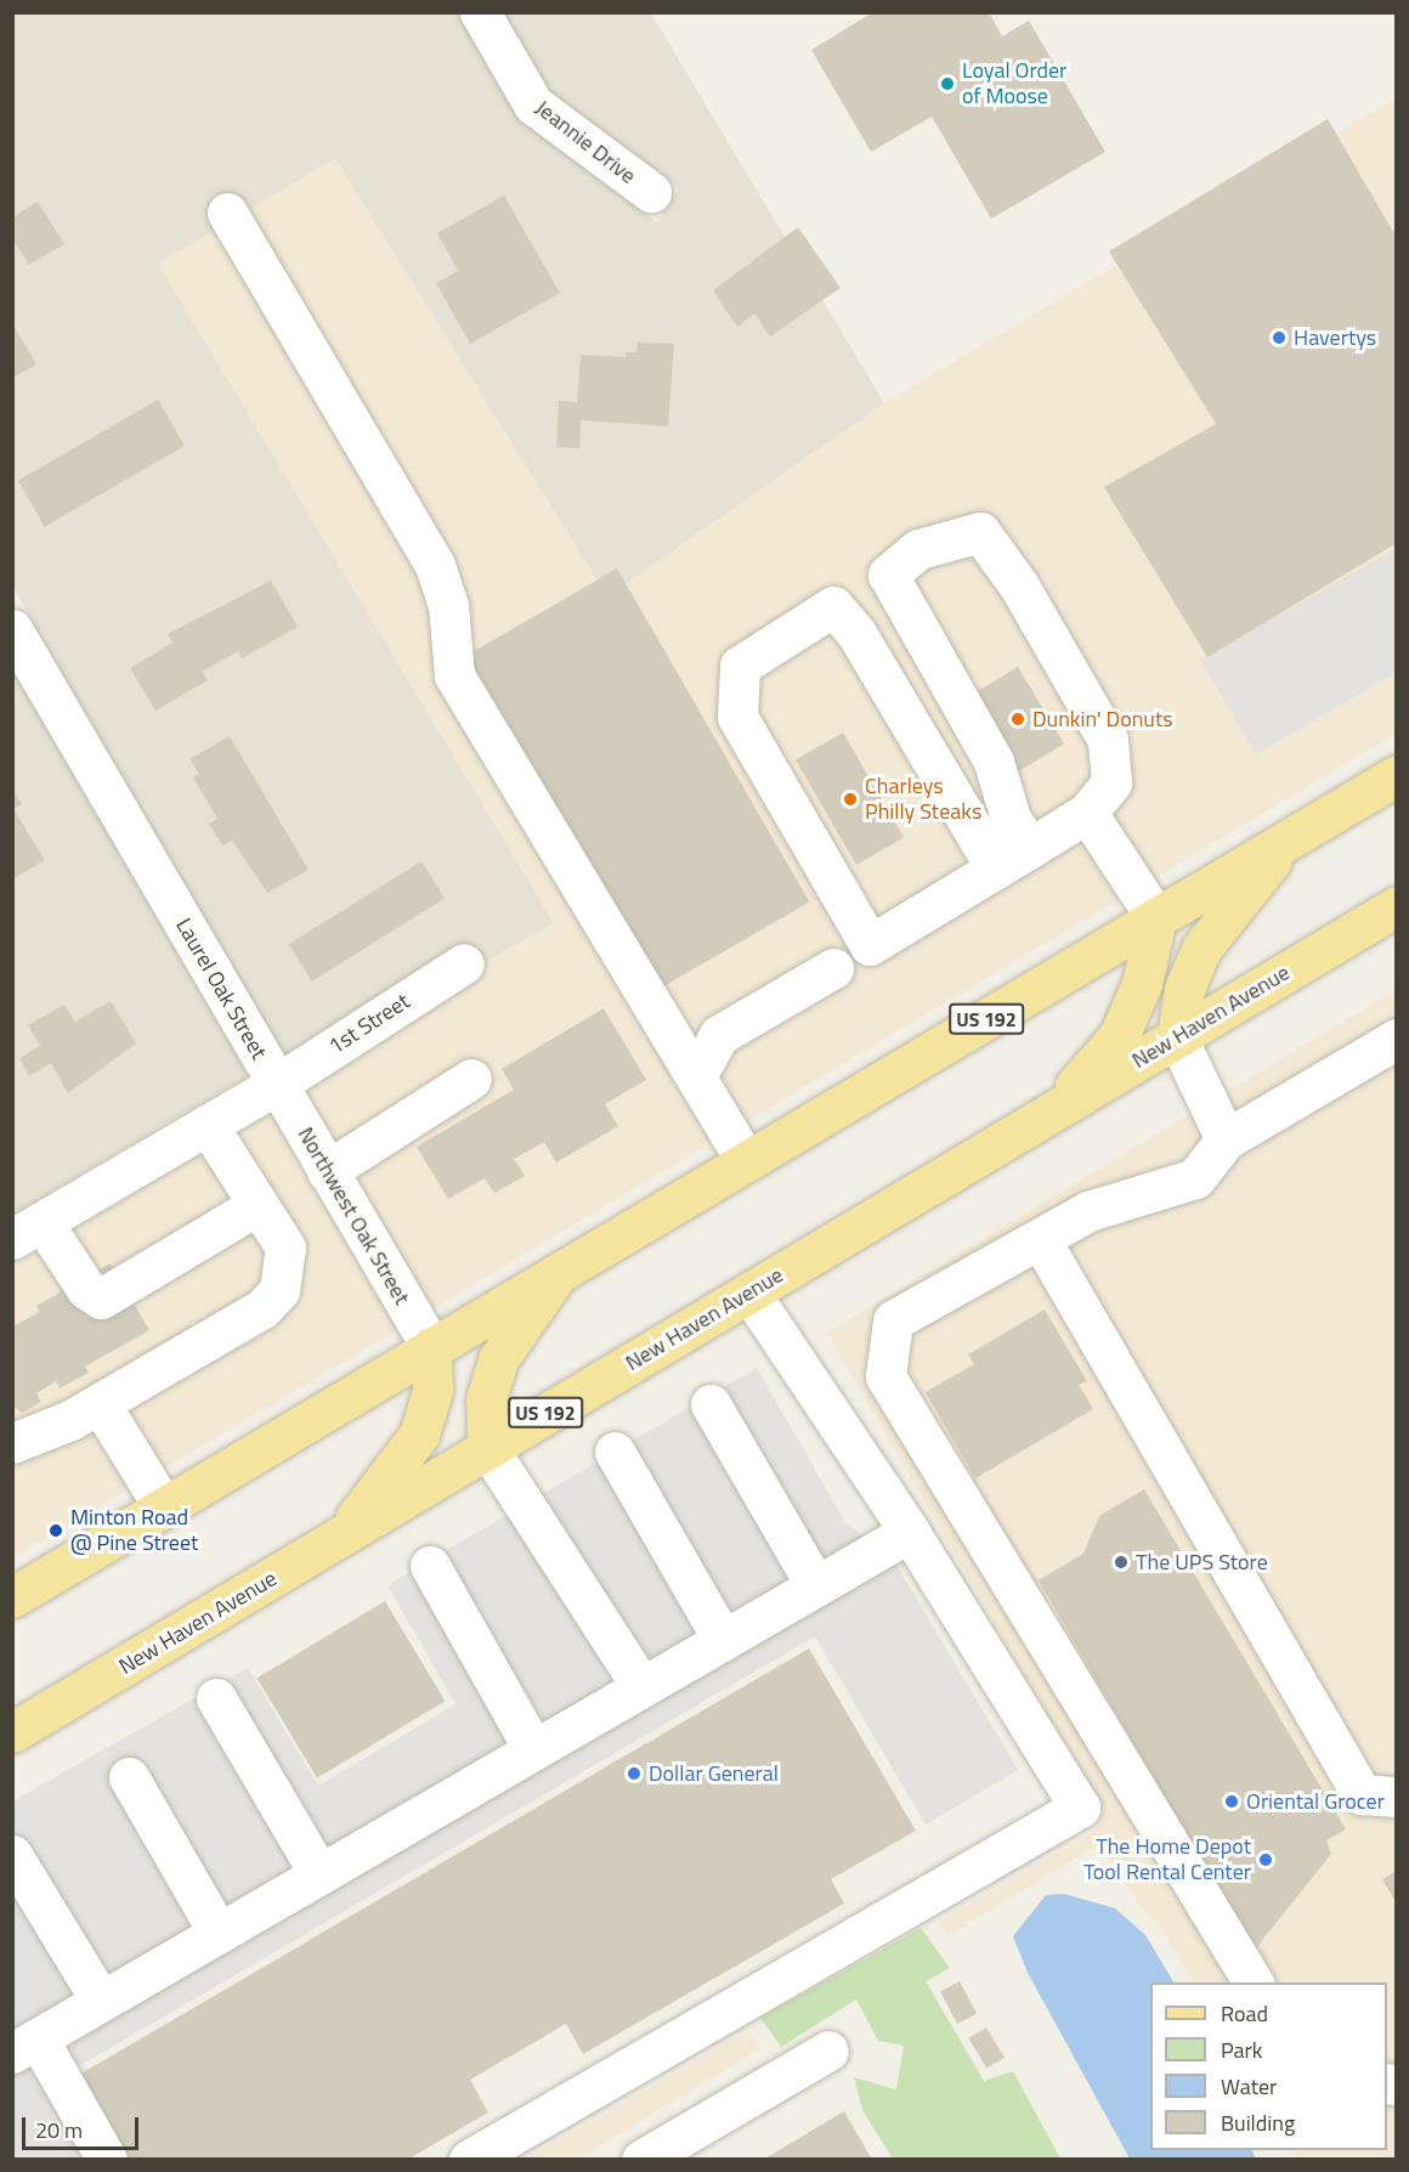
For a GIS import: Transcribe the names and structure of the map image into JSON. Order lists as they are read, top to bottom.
{
  "streets": {
    "main road": ["New Haven Avenue", "US 192"],
    "street": [
      "Jeannie Drive",
      "Laurel Oak Street",
      "1st Street",
      "Northwest Oak Street"
    ]
  },
  "crossings": [
    ["Laurel Oak Street", "1st Street"],
    ["Laurel Oak Street", "Northwest Oak Street"],
    ["US 192", "Northwest Oak Street"],
    ["1st Street", "Northwest Oak Street"]
  ],
  "places": [
    "Loyal Order of Moose",
    "Havertys",
    "Dunkin' Donuts",
    "Charleys Philly Steaks",
    "Minton Road @ Pine Street",
    "The UPS Store",
    "Dollar General",
    "Oriental Grocer",
    "The Home Depot Tool Rental Center"
  ],
  "legend": [
    "Road",
    "Park",
    "Water",
    "Building"
  ],
  "scale_bar": "20 m"
}
